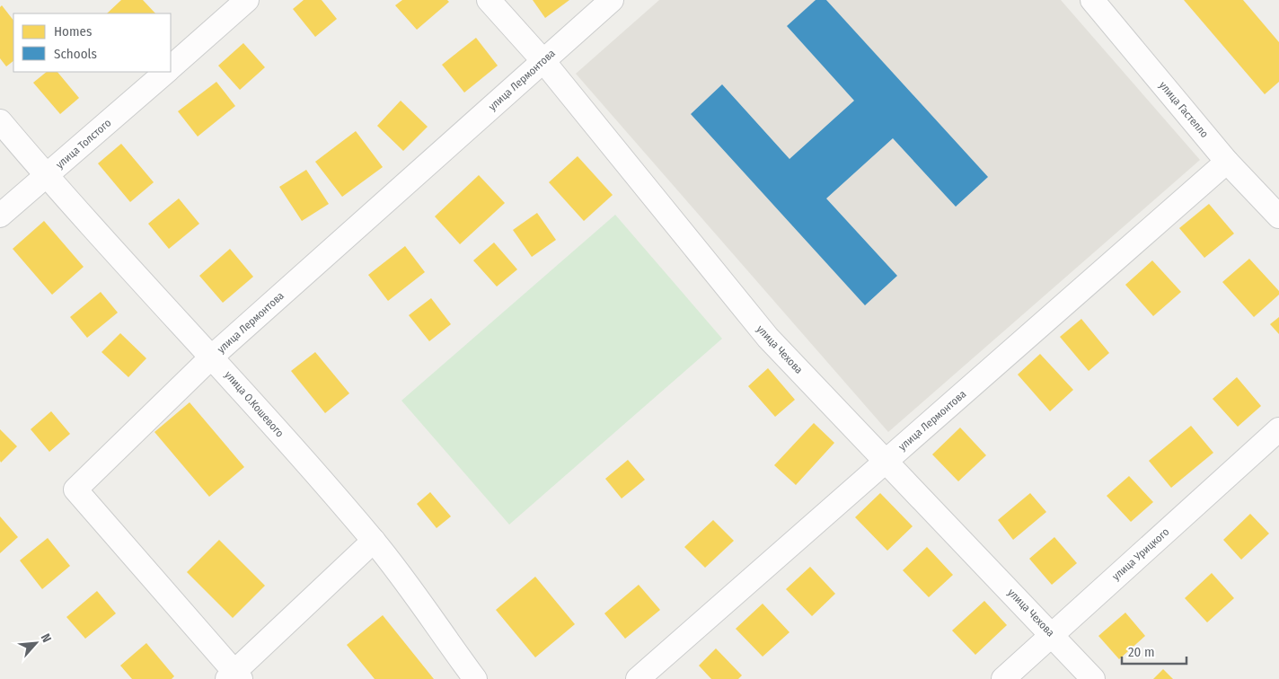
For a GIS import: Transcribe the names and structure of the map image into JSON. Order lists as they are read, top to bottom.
{
  "streets": {
    "street": [
      "улица Лермонтова",
      "улица Гастелло",
      "улица Толстого",
      "улица Чехова",
      "улица О.Кошевого",
      "улица Урицкого"
    ]
  },
  "crossings": [
    ["улица Лермонтова", "улица Гастелло"],
    ["улица Лермонтова", "улица Чехова"],
    ["улица Лермонтова", "улица О.Кошевого"],
    ["улица Толстого", "улица О.Кошевого"],
    ["улица Чехова", "улица Урицкого"]
  ],
  "legend": ["Homes", "Schools"],
  "scale_bar": "20 m",
  "north": "top right"
}
